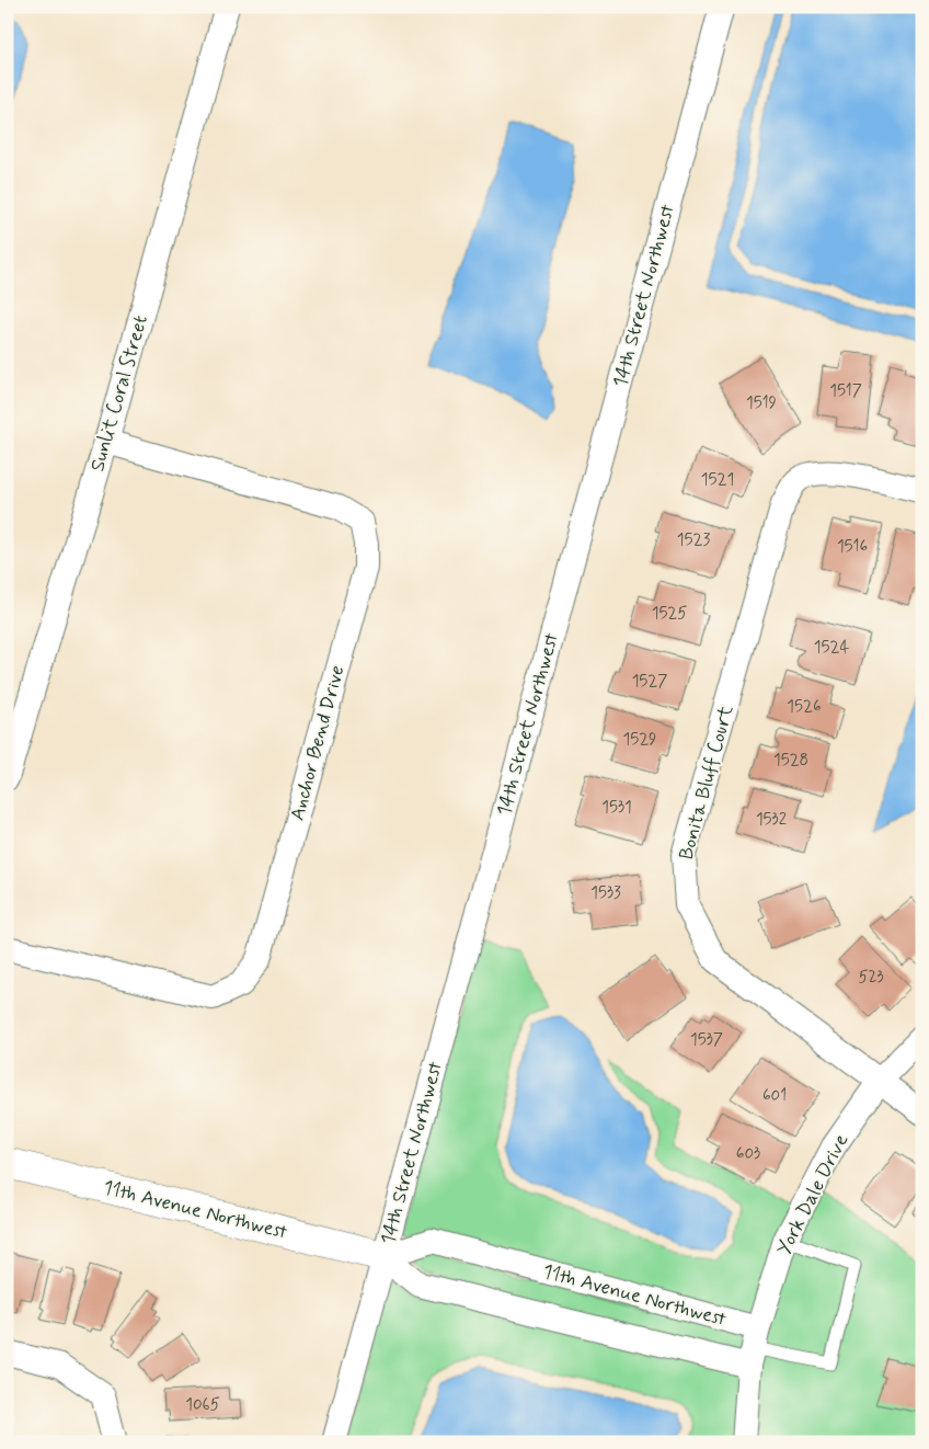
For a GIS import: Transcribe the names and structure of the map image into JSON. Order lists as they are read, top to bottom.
{
  "streets": {
    "street": [
      "14th Street Northwest",
      "Sunlit Coral Street",
      "Anchor Bend Drive",
      "Bonita Bluff Court",
      "York Dale Drive",
      "11th Avenue Northwest"
    ]
  },
  "crossings": [
    ["14th Street Northwest", "11th Avenue Northwest"],
    ["Sunlit Coral Street", "Anchor Bend Drive"],
    ["Bonita Bluff Court", "York Dale Drive"],
    ["York Dale Drive", "11th Avenue Northwest"]
  ],
  "house_numbers": [
    "1517",
    "1519",
    "1521",
    "1523",
    "1516",
    "1525",
    "1524",
    "1527",
    "1526",
    "1529",
    "1528",
    "1531",
    "1532",
    "1533",
    "523",
    "1537",
    "601",
    "603",
    "1065"
  ]
}
